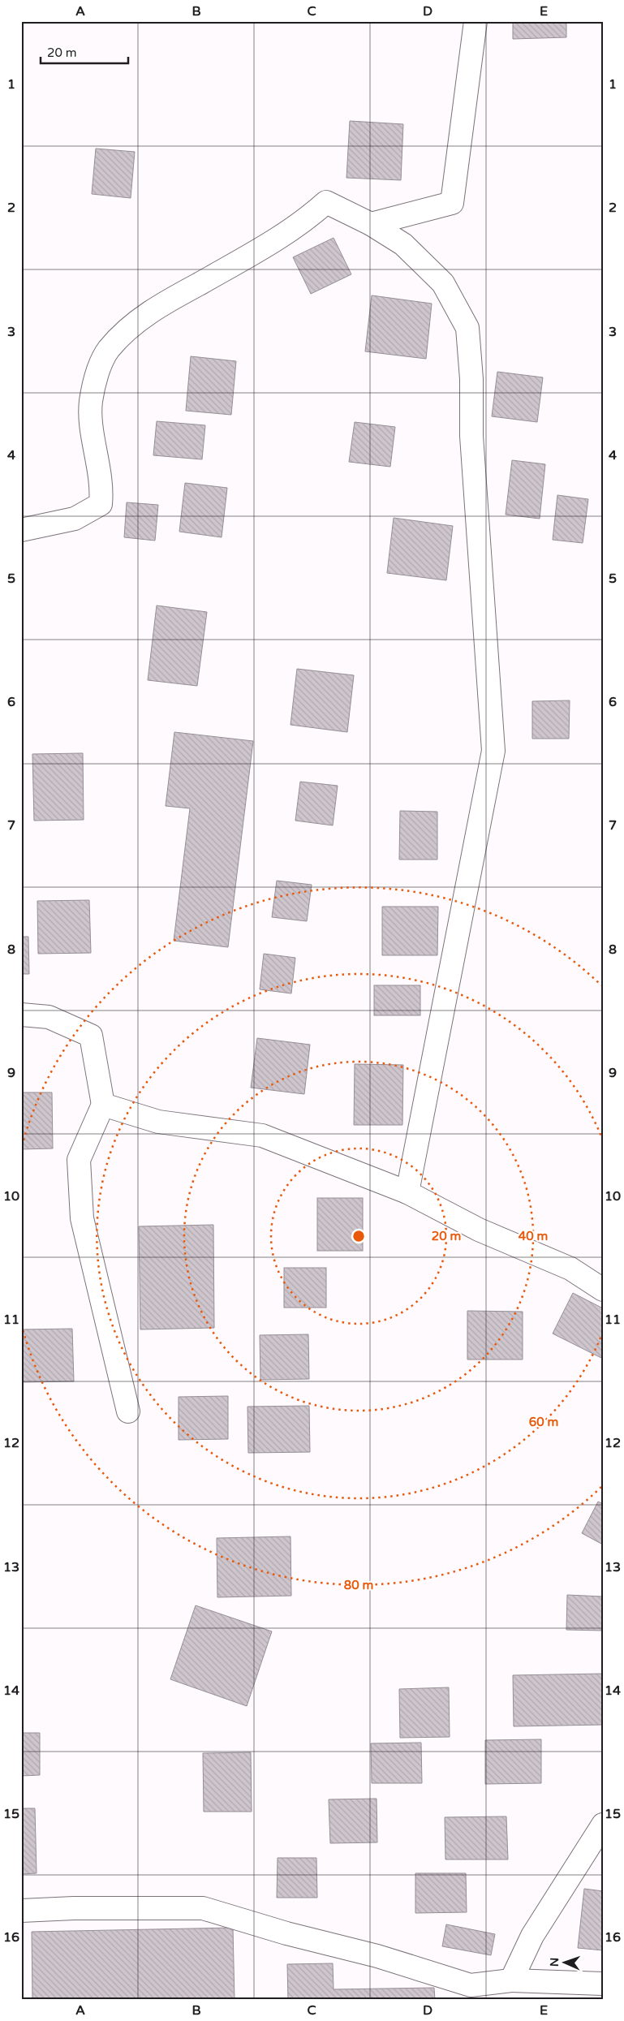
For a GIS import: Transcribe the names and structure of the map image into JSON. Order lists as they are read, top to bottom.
{
  "scale_bar": "20 m",
  "north": "left",
  "grid": {
    "columns": [
      "A",
      "B",
      "C",
      "D",
      "E"
    ],
    "rows": [
      "1",
      "2",
      "3",
      "4",
      "5",
      "6",
      "7",
      "8",
      "9",
      "10",
      "11",
      "12",
      "13",
      "14",
      "15",
      "16"
    ]
  },
  "rings": [
    "20 m",
    "40 m",
    "60 m",
    "80 m"
  ]
}
